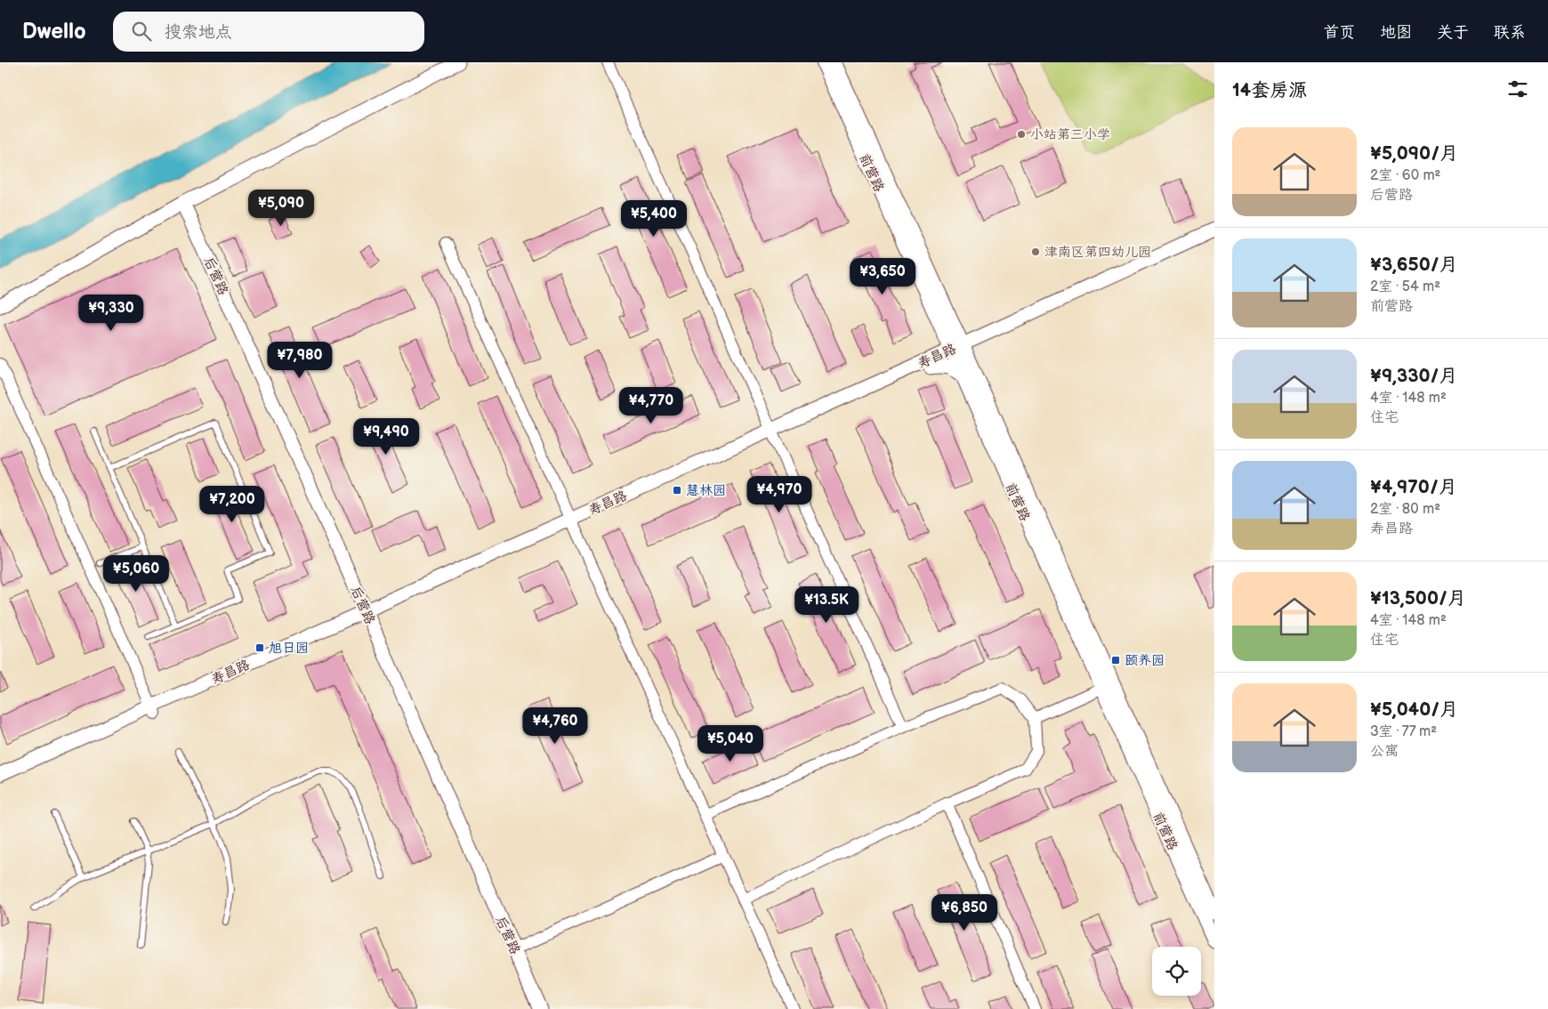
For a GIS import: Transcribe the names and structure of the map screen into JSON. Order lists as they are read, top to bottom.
{
  "streets": {
    "street": ["前营路", "后营路", "寿昌路"]
  },
  "crossings": [
    ["前营路", "寿昌路"],
    ["后营路", "寿昌路"]
  ],
  "places": {
    "other": ["小站第三小学", "津南区第四幼儿园"],
    "transit": ["慧林园", "旭日园", "颐养园"]
  },
  "page": {
    "header": "Dwello",
    "search": "搜索地点",
    "nav": [
      "首页",
      "地图",
      "关于",
      "联系"
    ],
    "heading": "14套房源",
    "list": [
      {
        "name": "¥5,090/月",
        "note": "2室 · 60 m² · 后营路"
      },
      {
        "name": "¥3,650/月",
        "note": "2室 · 54 m² · 前营路"
      },
      {
        "name": "¥9,330/月",
        "note": "4室 · 148 m² · 住宅"
      },
      {
        "name": "¥4,970/月",
        "note": "2室 · 80 m² · 寿昌路"
      },
      {
        "name": "¥13,500/月",
        "note": "4室 · 148 m² · 住宅"
      },
      {
        "name": "¥5,040/月",
        "note": "3室 · 77 m² · 公寓"
      }
    ],
    "price": [
      "¥5,090",
      "¥5,400",
      "¥3,650",
      "¥9,330",
      "¥7,980",
      "¥4,770",
      "¥9,490",
      "¥4,970",
      "¥7,200",
      "¥5,060",
      "¥13.5K",
      "¥4,760",
      "¥5,040",
      "¥6,850"
    ]
  }
}
